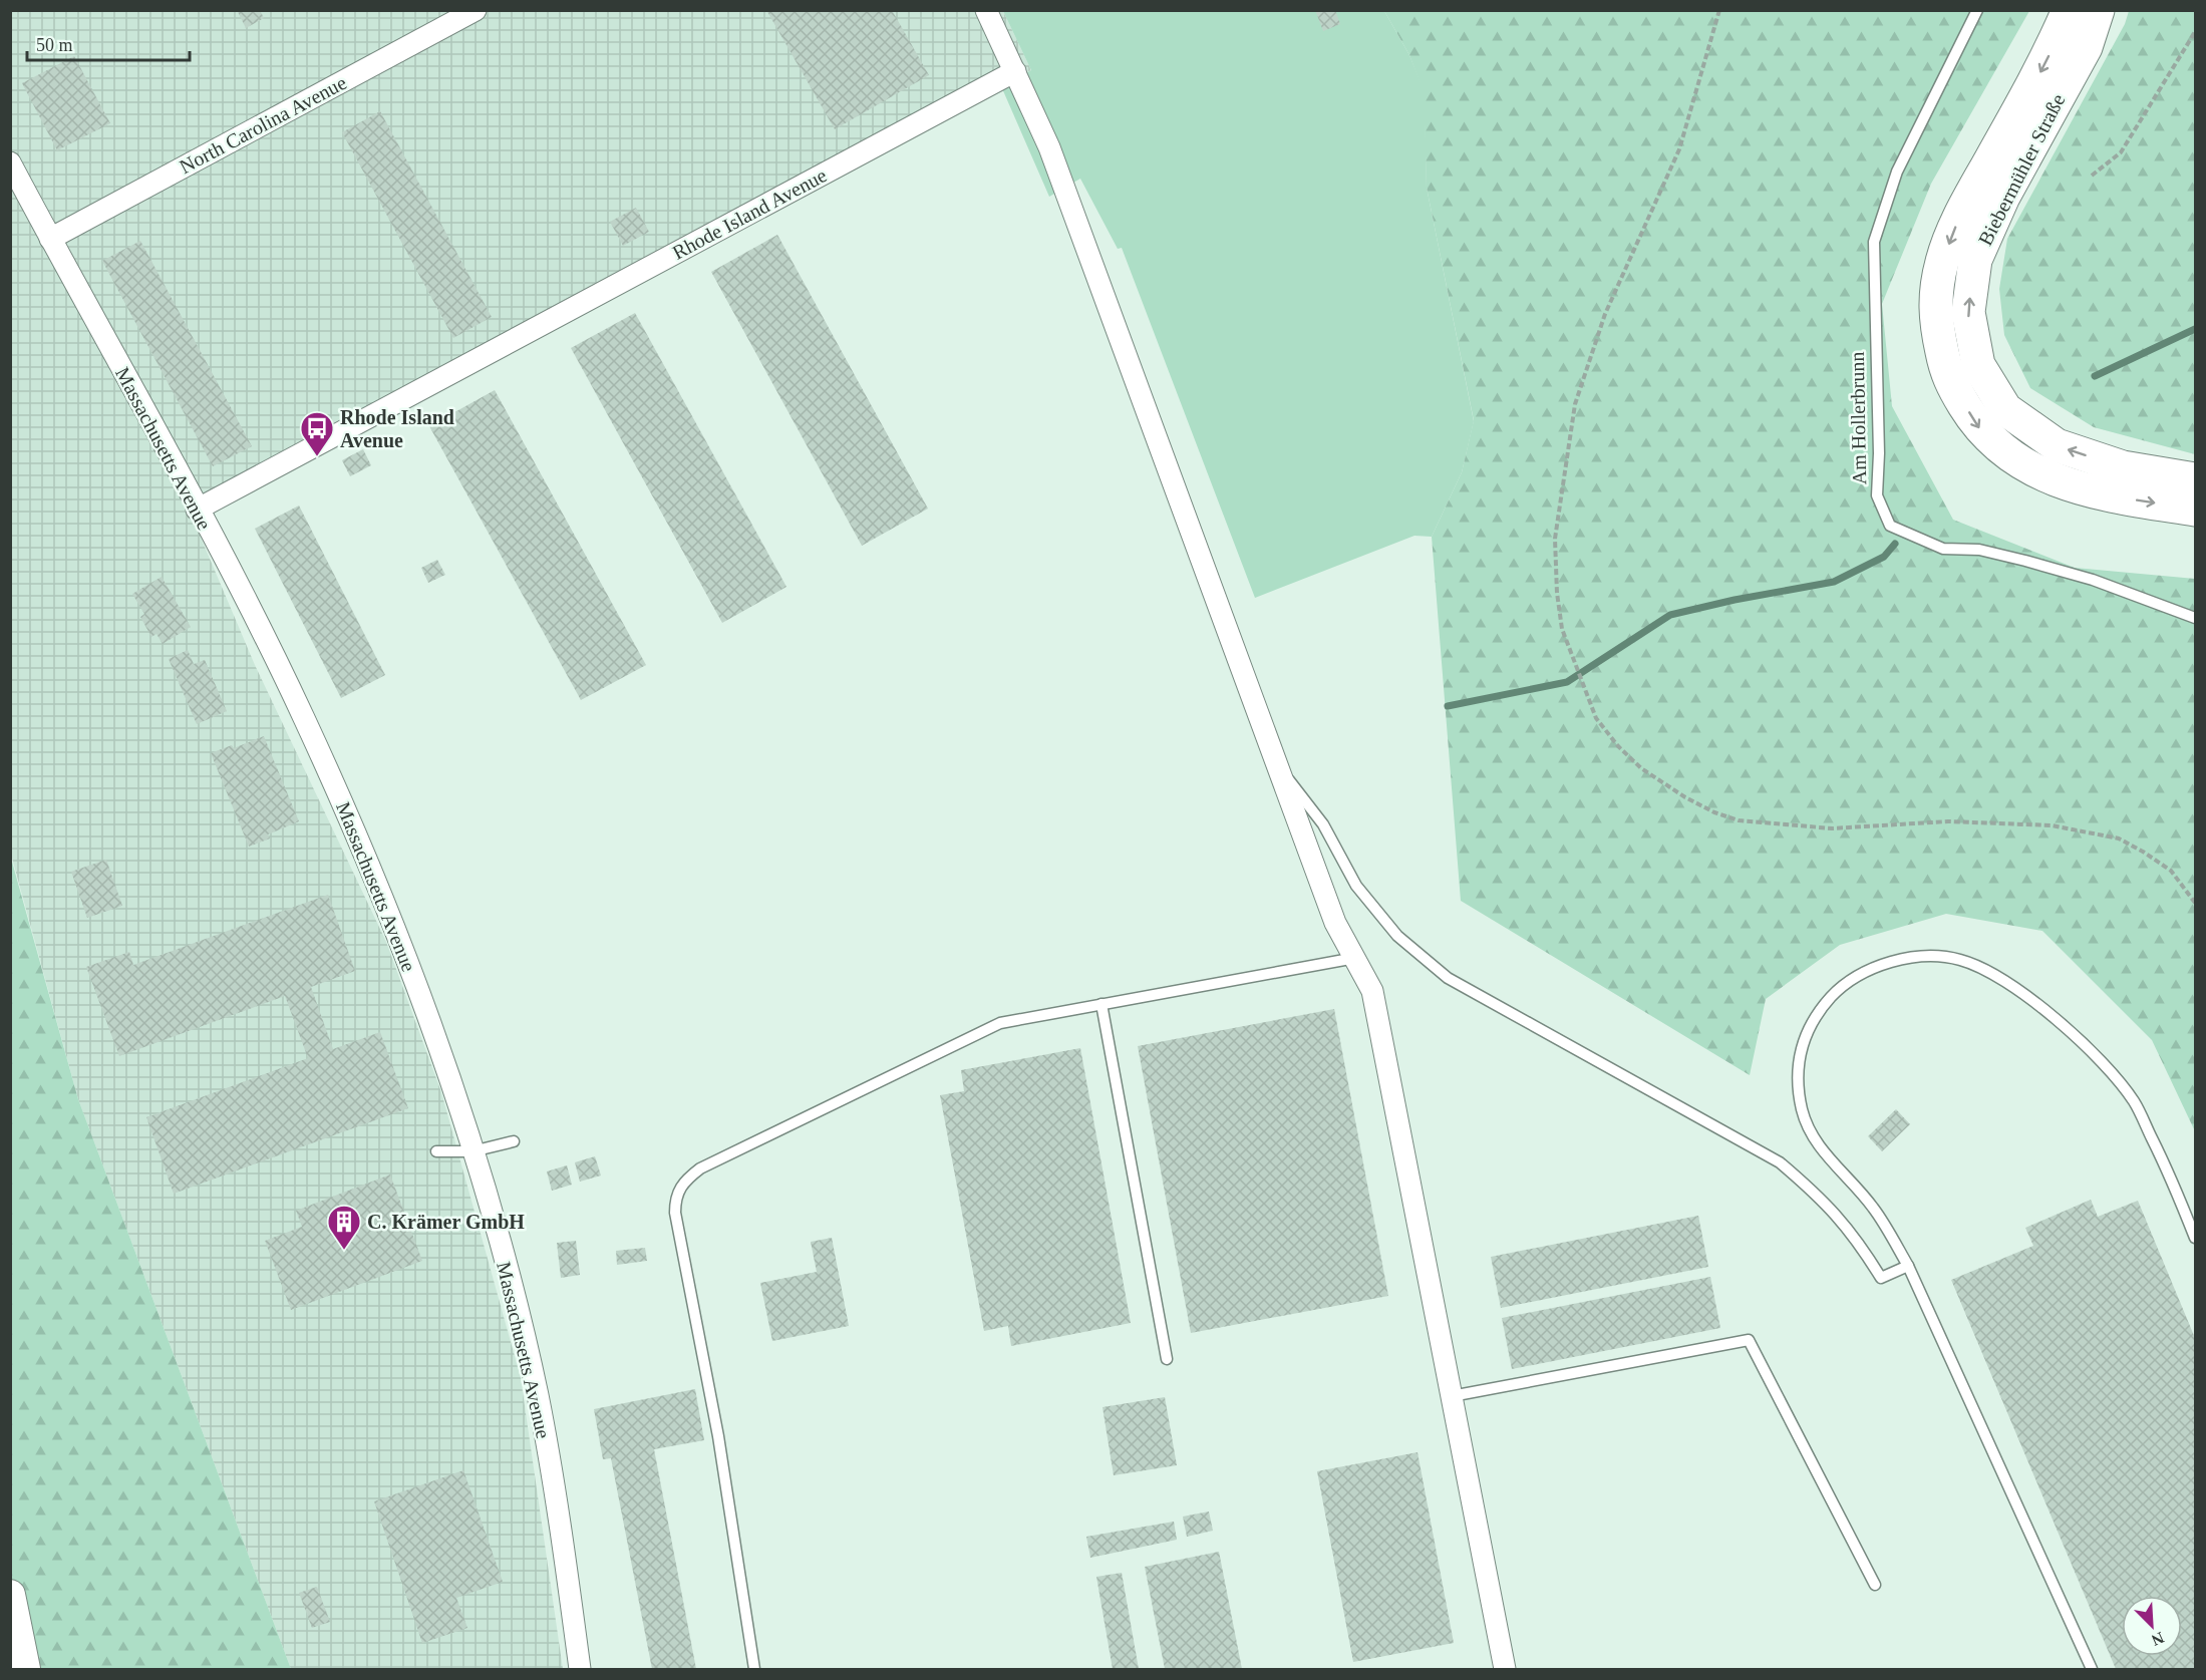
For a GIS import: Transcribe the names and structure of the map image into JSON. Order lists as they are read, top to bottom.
{
  "streets": {
    "main road": ["Biebermühler Straße"],
    "street": ["North Carolina Avenue", "Rhode Island Avenue", "Massachusetts Avenue"],
    "lane": ["Am Hollerbrunn"]
  },
  "crossings": [
    ["North Carolina Avenue", "Massachusetts Avenue"],
    ["Rhode Island Avenue", "Massachusetts Avenue"]
  ],
  "places": {
    "bus stop": ["Rhode Island Avenue"],
    "building": ["C. Krämer GmbH"]
  },
  "scale_bar": "50 m",
  "north": "bottom right"
}
